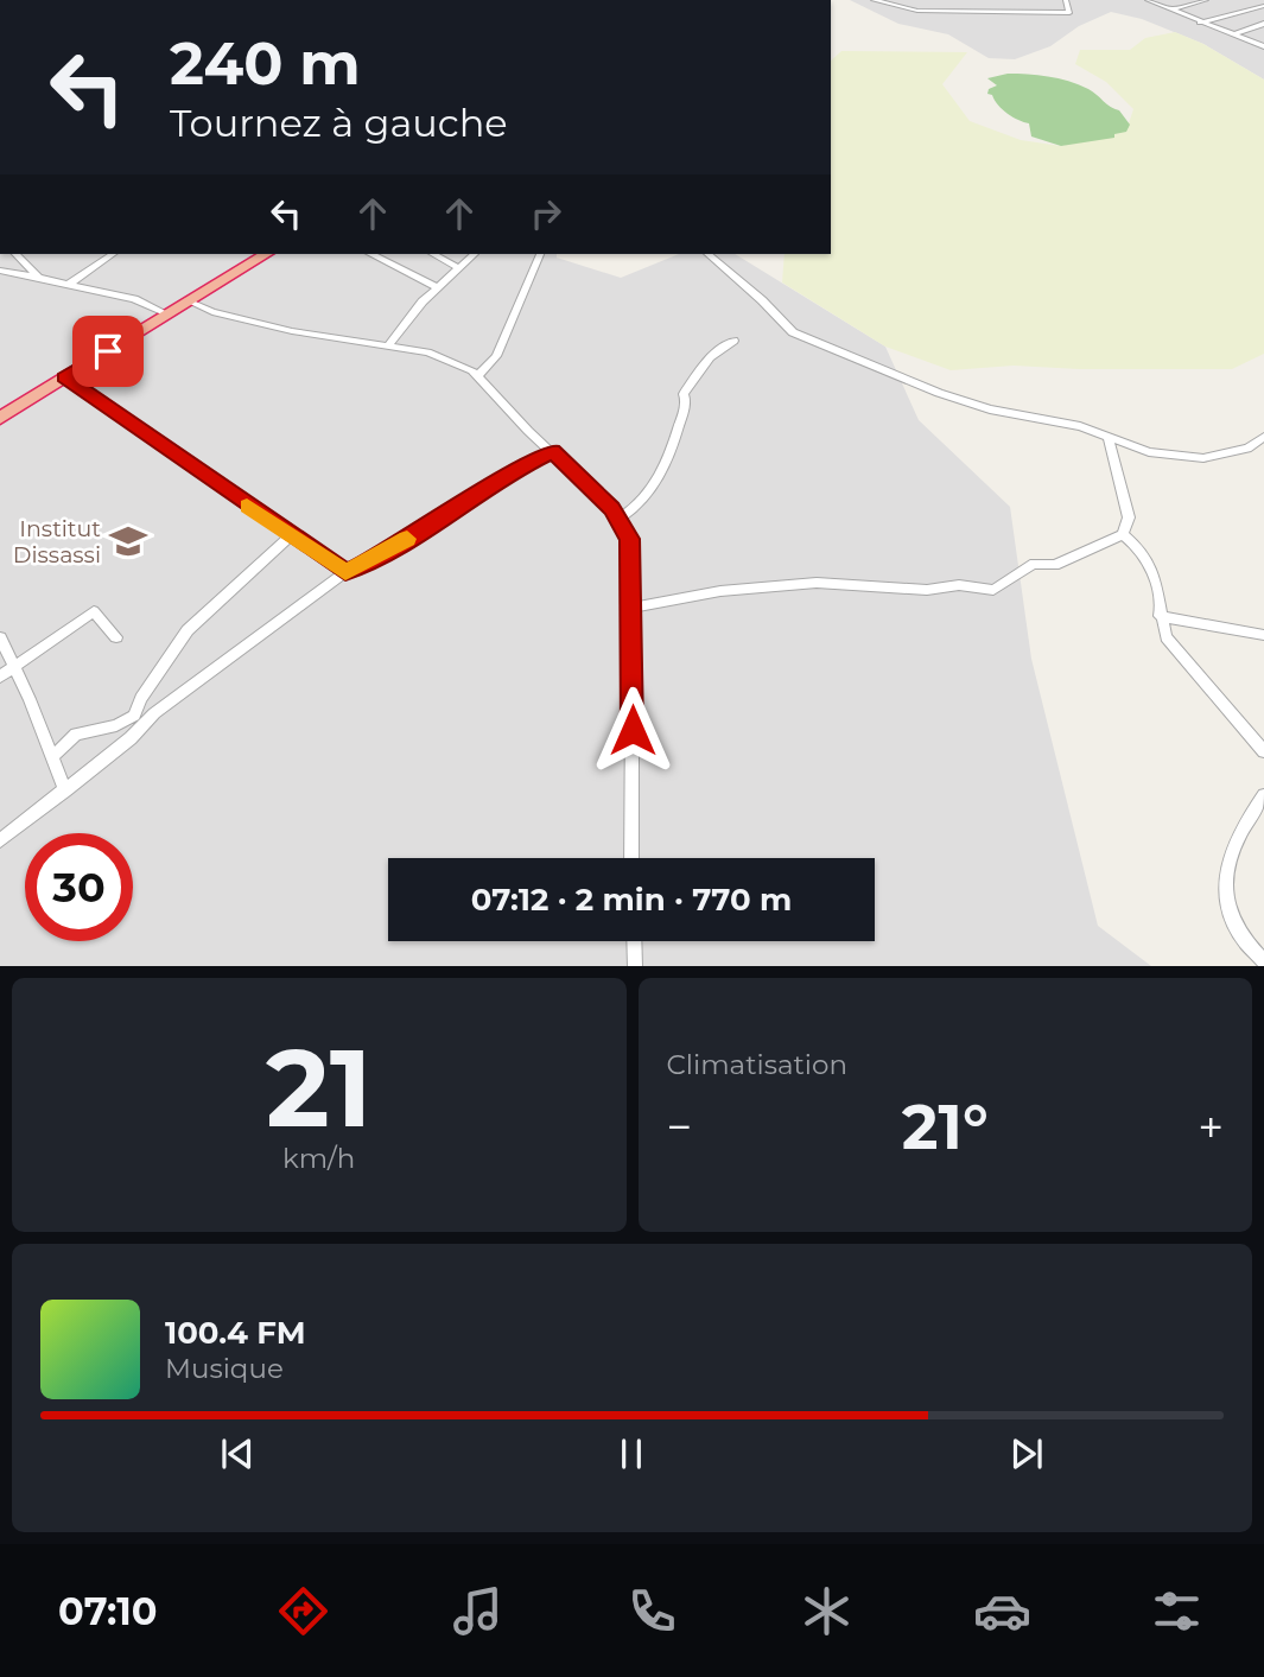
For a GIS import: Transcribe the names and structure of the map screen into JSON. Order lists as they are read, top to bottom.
{
  "places": {
    "school or university": ["Institut Dissassi"]
  },
  "page": {
    "turn": ["240 m", "Tournez à gauche"],
    "limit": "30",
    "trip": "07:12 · 2 min · 770 m",
    "tile": [
      ["21", "km/h"],
      "Climatisation"
    ],
    "heat": ["−", "21°", "+"],
    "song": ["100.4 FM", "Musique"],
    "tabs": "07:10"
  }
}
